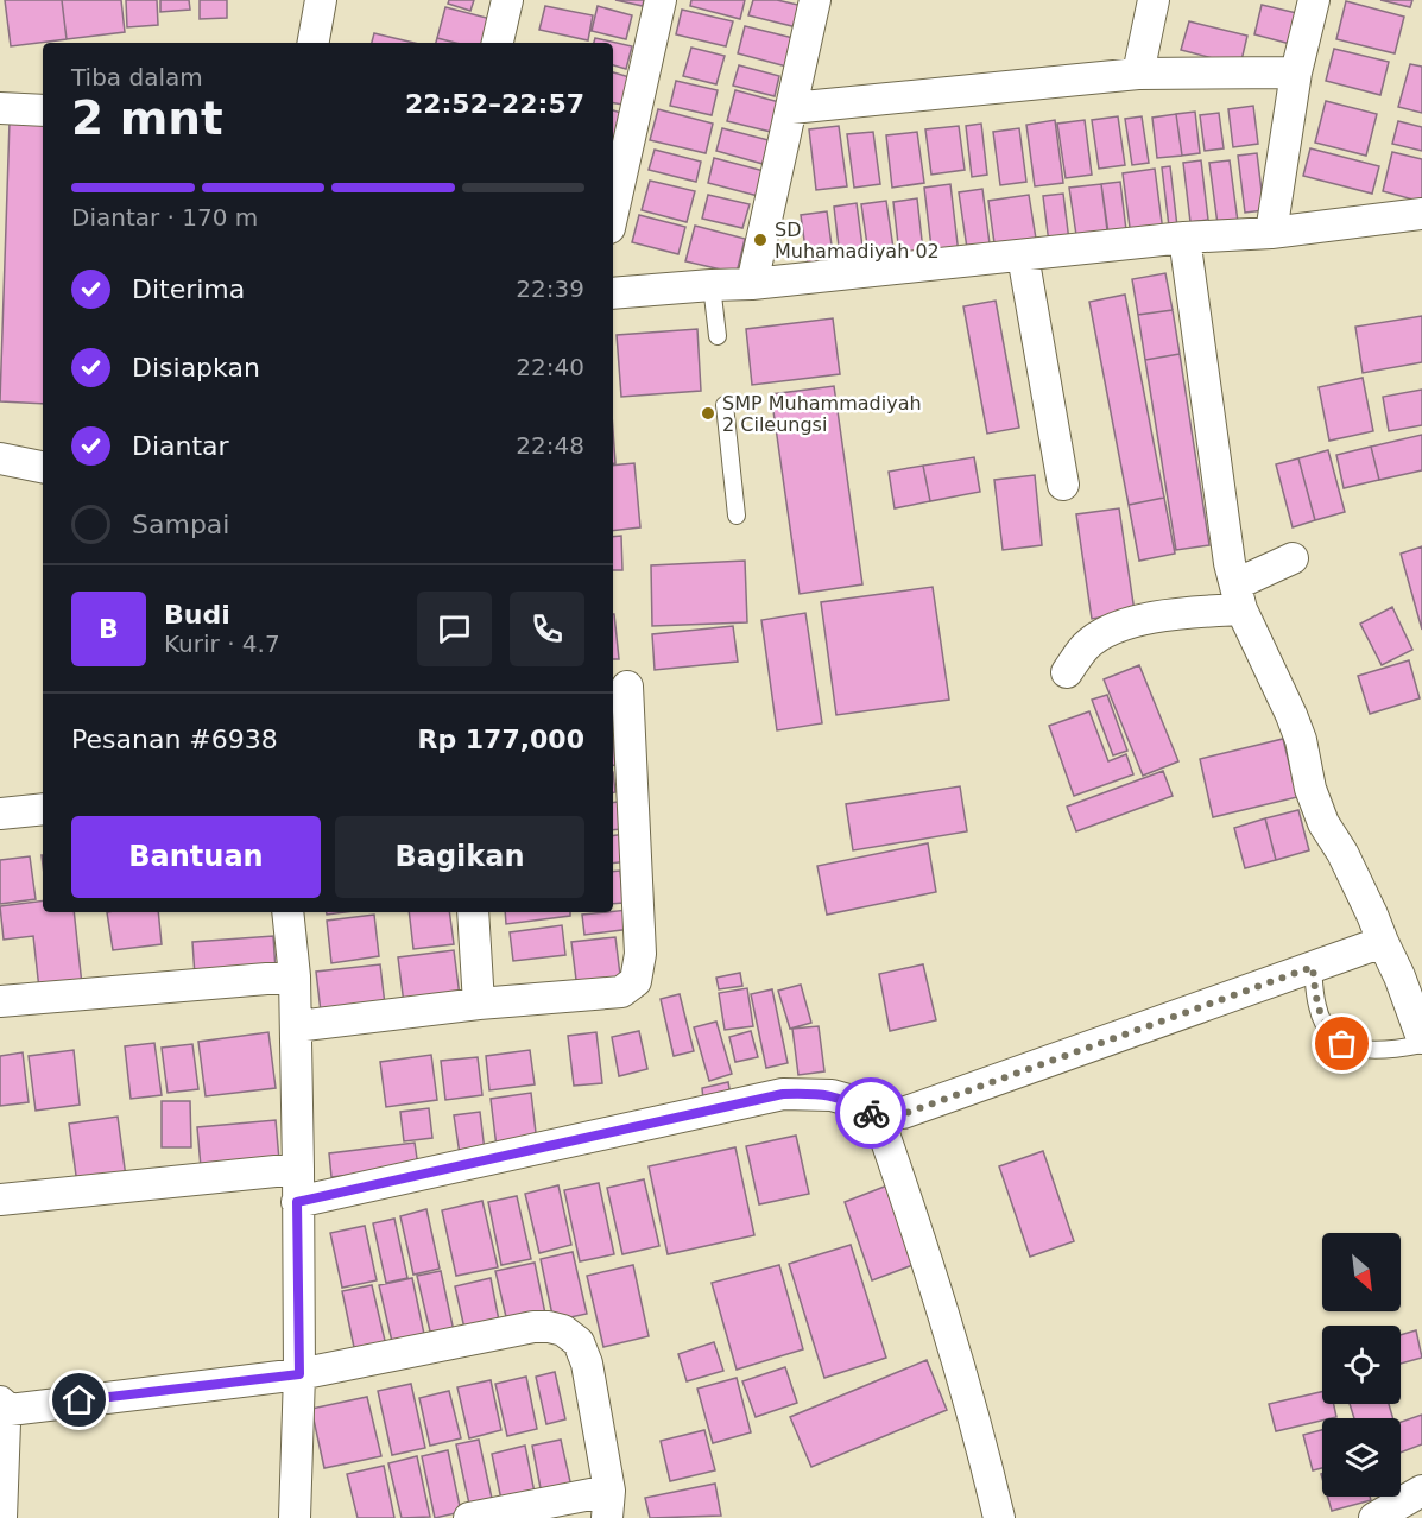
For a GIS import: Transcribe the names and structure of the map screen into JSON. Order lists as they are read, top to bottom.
{
  "places": ["SD Muhamadiyah 02", "SMP Muhammadiyah 2 Cileungsi"],
  "north": "bottom right",
  "page": {
    "heading": ["2 mnt", "Tiba dalam", "22:52–22:57"],
    "panel": [
      "Budi",
      "Kurir · 4.7",
      "Pesanan #6938",
      "Rp 177,000"
    ],
    "bar": "Diantar · 170 m",
    "list": [
      ["Diterima", "22:39"],
      ["Disiapkan", "22:40"],
      ["Diantar", "22:48"],
      "Sampai"
    ],
    "round": "B",
    "buttons": ["Bantuan", "Bagikan"]
  }
}
